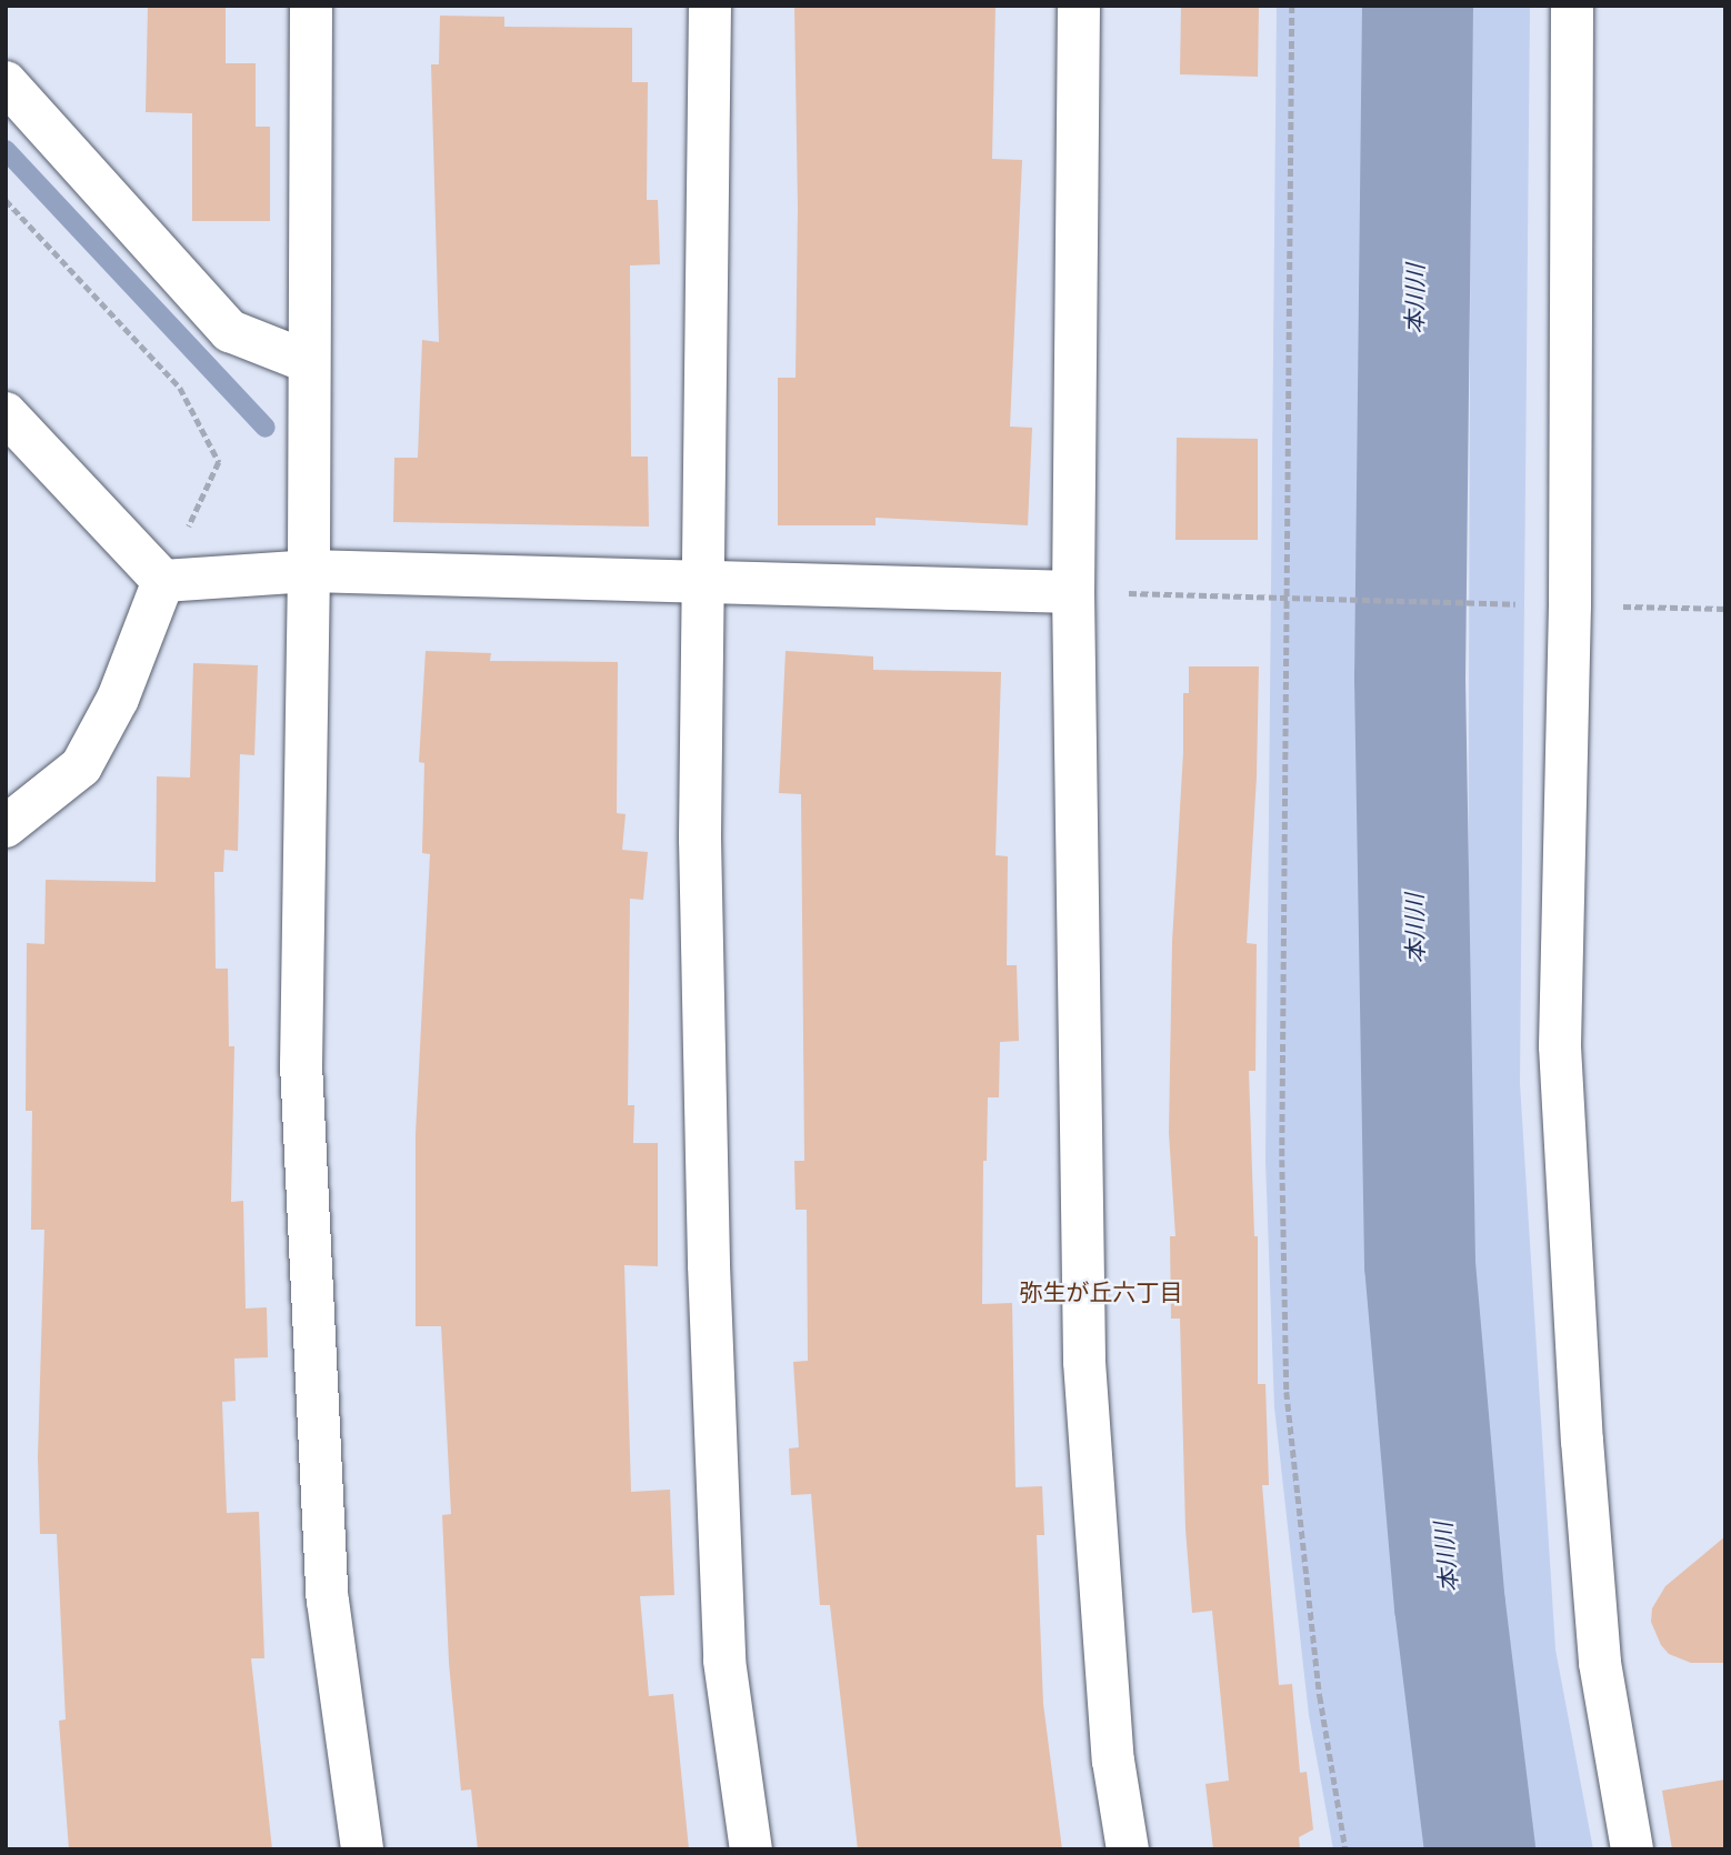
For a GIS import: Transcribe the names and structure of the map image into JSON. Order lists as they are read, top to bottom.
{
  "districts": ["弥生が丘六丁目"],
  "water": ["本川川"]
}
